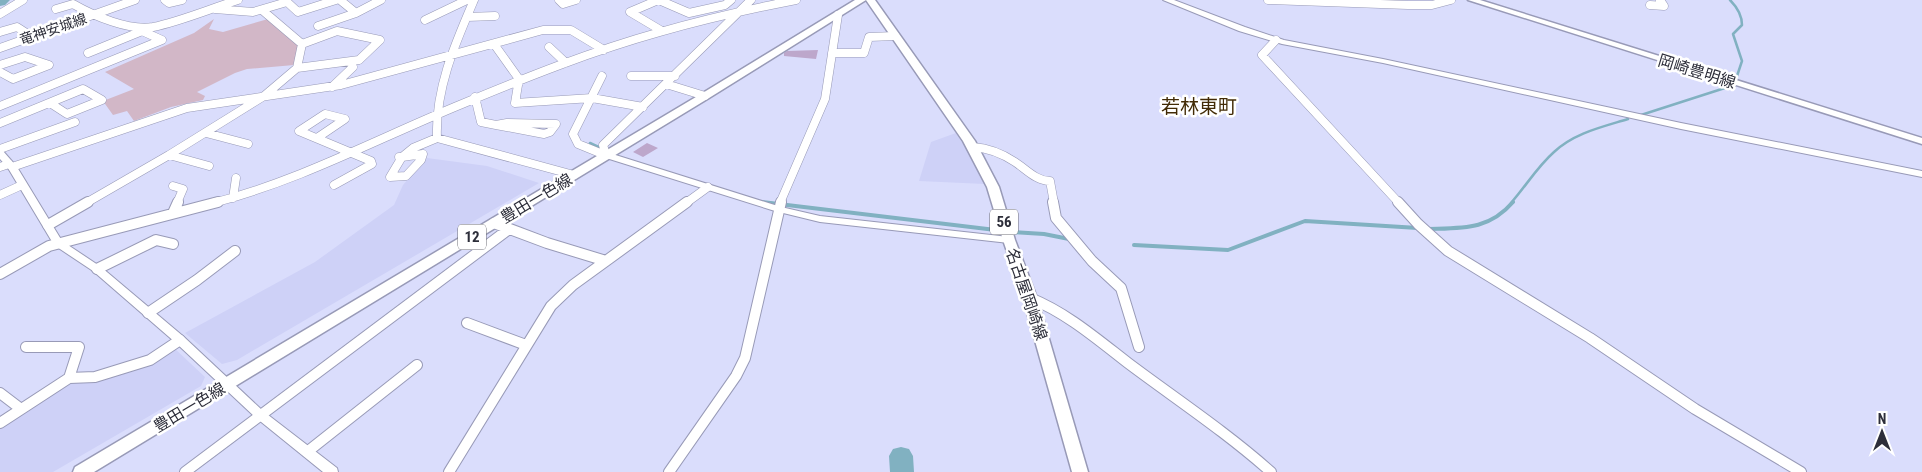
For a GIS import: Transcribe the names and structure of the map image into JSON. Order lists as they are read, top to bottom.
{
  "streets": {
    "main road": [
      "岡崎豊明線",
      "豊田一色線",
      "56",
      "12",
      "名古屋岡崎線"
    ],
    "street": ["竜神安城線"]
  },
  "districts": ["若林東町"],
  "north": "top"
}
